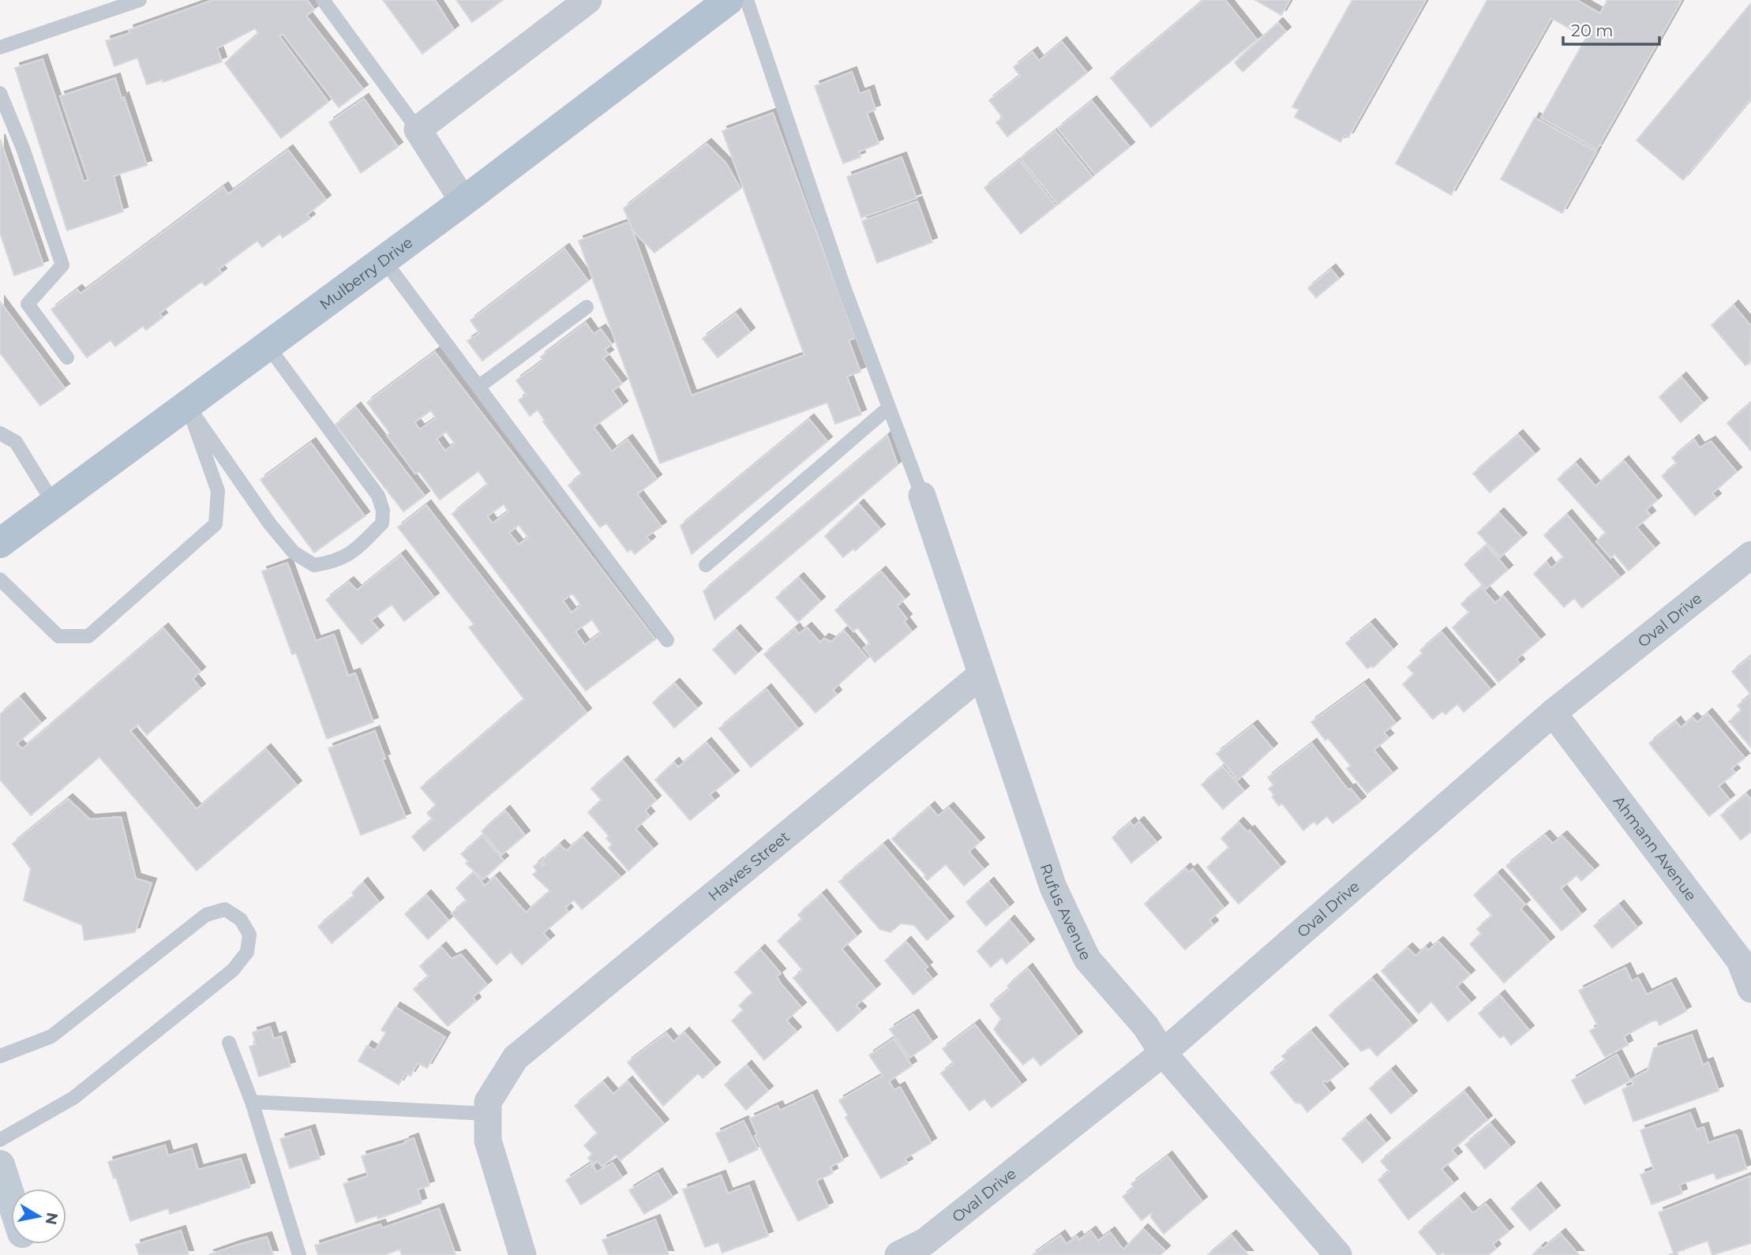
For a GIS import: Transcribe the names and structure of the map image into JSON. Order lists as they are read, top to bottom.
{
  "streets": {
    "main road": ["Mulberry Drive"],
    "street": [
      "Oval Drive",
      "Ahmann Avenue",
      "Hawes Street",
      "Rufus Avenue"
    ]
  },
  "crossings": [
    ["Oval Drive", "Ahmann Avenue"],
    ["Oval Drive", "Rufus Avenue"],
    ["Hawes Street", "Rufus Avenue"]
  ],
  "scale_bar": "20 m",
  "north": "right"
}
